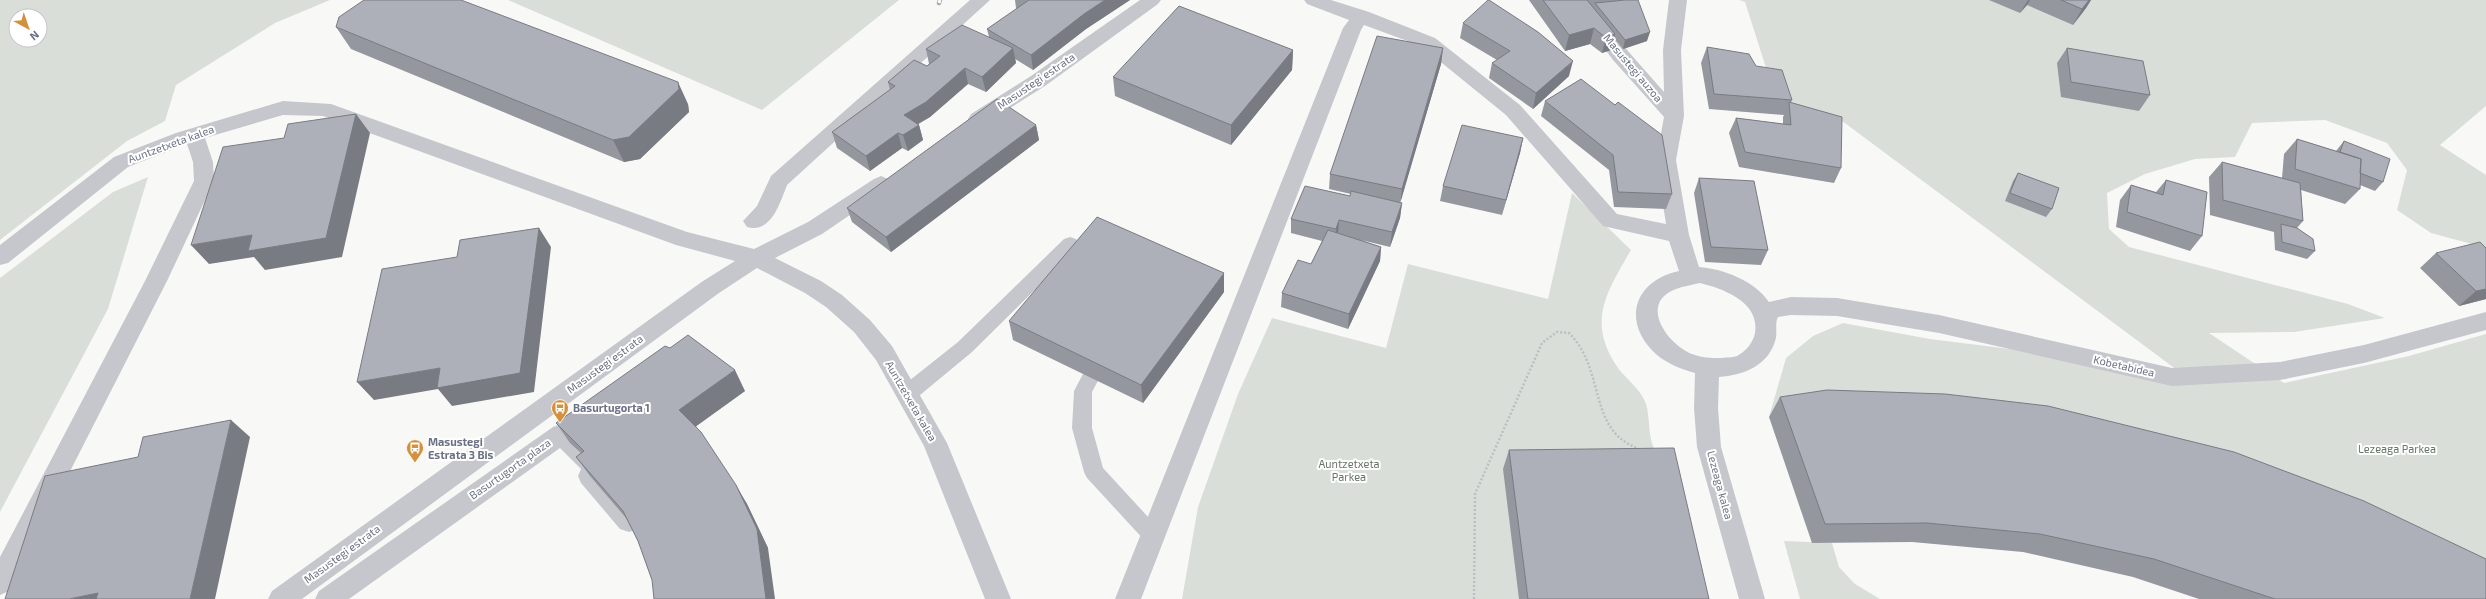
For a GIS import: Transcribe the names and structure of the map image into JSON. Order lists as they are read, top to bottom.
{
  "streets": {
    "street": [
      "Masustegi auzoa",
      "Masustegi estrata",
      "Auntzetxeta kalea",
      "Kobetabidea",
      "Basurtugorta plaza",
      "Lezeaga kalea"
    ]
  },
  "crossings": [
    ["Masustegi estrata", "Auntzetxeta kalea"],
    ["Kobetabidea", "Lezeaga kalea"]
  ],
  "parks": ["Lezeaga Parkea", "Auntzetxeta Parkea"],
  "places": {
    "bus stop": ["Basurtugorta 1", "Masustegi Estrata 3 Bis"]
  },
  "north": "bottom right"
}
